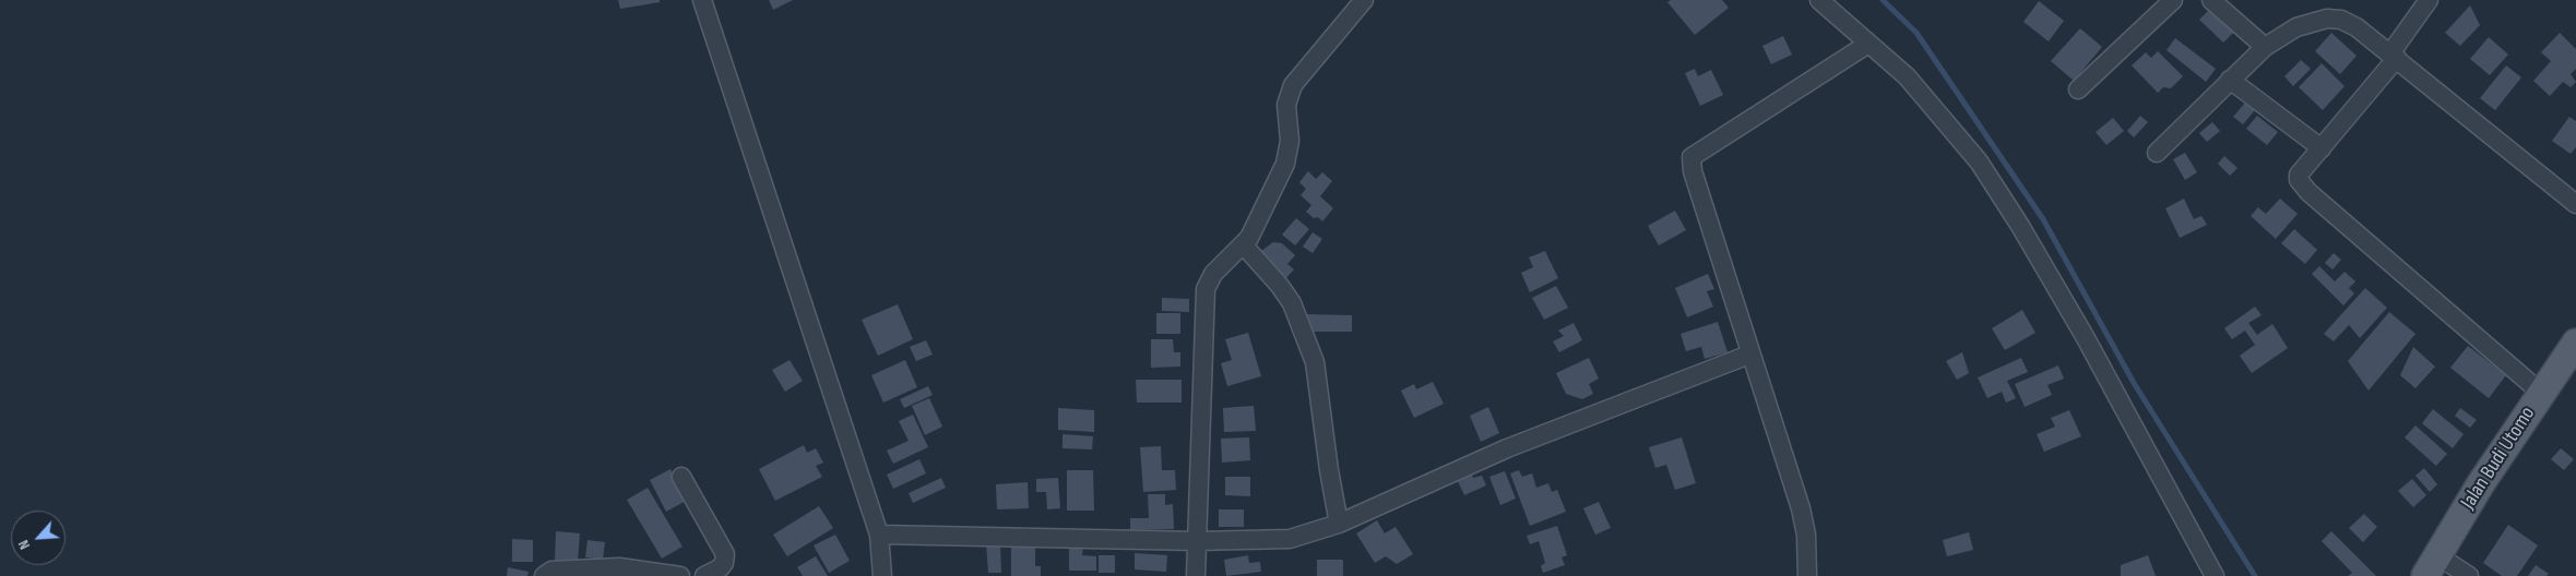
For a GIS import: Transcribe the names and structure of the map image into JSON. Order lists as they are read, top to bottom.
{
  "streets": {
    "main road": ["Jalan Budi Utomo"]
  },
  "north": "bottom left"
}
